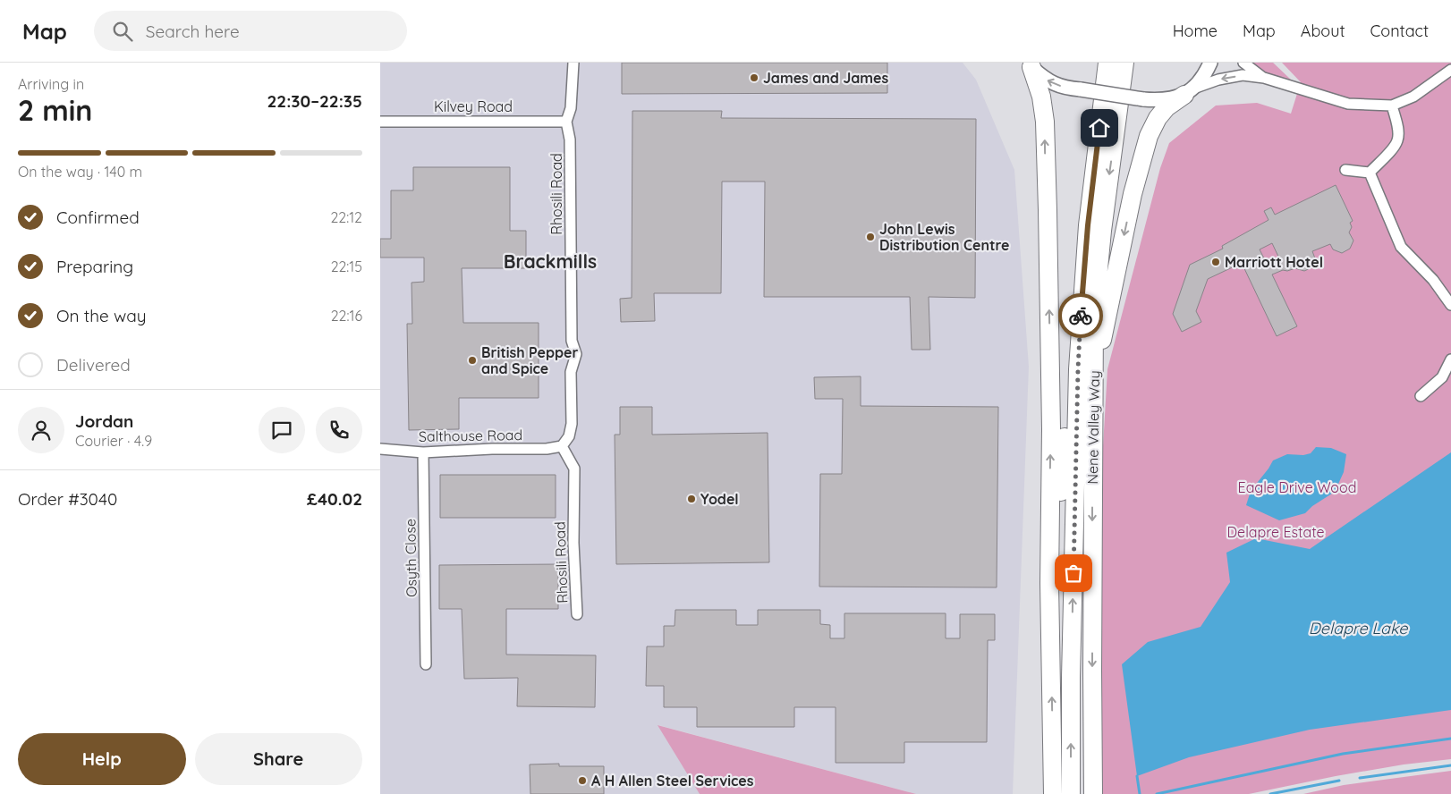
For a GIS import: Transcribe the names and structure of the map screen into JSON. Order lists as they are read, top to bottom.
{
  "streets": {
    "highway": ["Nene Valley Way"],
    "street": [
      "Kilvey Road",
      "Rhosili Road",
      "Salthouse Road",
      "Osyth Close"
    ]
  },
  "crossings": [
    ["Kilvey Road", "Rhosili Road"],
    ["Rhosili Road", "Salthouse Road"],
    ["Salthouse Road", "Osyth Close"]
  ],
  "districts": ["Brackmills"],
  "water": ["Delapre Lake"],
  "parks": ["Eagle Drive Wood", "Delapre Estate"],
  "places": [
    "James and James",
    "John Lewis Distribution Centre",
    "Marriott Hotel",
    "British Pepper and Spice",
    "Yodel",
    "A H Allen Steel Services"
  ],
  "page": {
    "header": "Map",
    "search": "Search here",
    "nav": [
      "Home",
      "Map",
      "About",
      "Contact"
    ],
    "heading": ["2 min", "Arriving in", "22:30–22:35"],
    "panel": [
      "Jordan",
      "Courier · 4.9",
      "Order #3040",
      "£40.02"
    ],
    "bar": "On the way · 140 m",
    "list": [
      ["Confirmed", "22:12"],
      ["Preparing", "22:15"],
      ["On the way", "22:16"],
      "Delivered"
    ],
    "buttons": ["Help", "Share"]
  }
}
